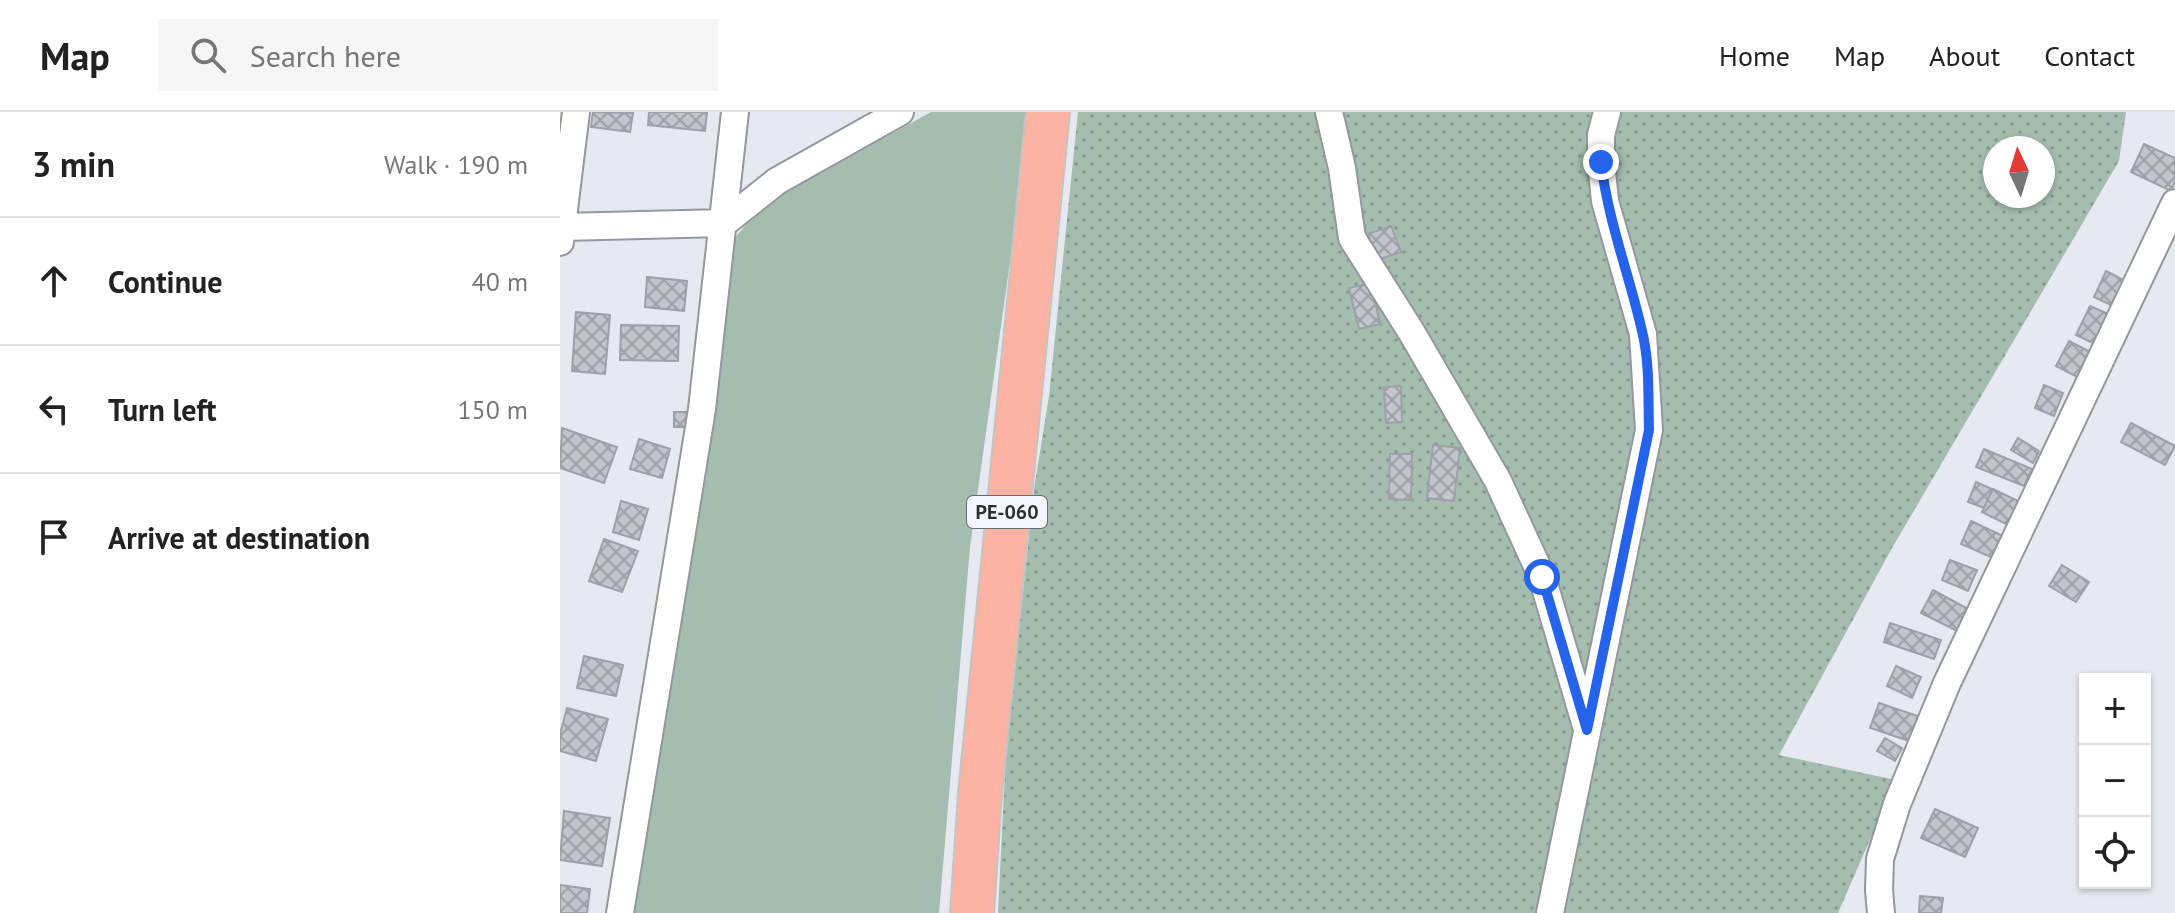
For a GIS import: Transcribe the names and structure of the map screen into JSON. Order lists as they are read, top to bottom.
{
  "streets": {
    "main road": ["PE-060"]
  },
  "north": "top",
  "page": {
    "header": "Map",
    "search": "Search here",
    "nav": [
      "Home",
      "Map",
      "About",
      "Contact"
    ],
    "heading": ["3 min", "Walk · 190 m"],
    "list": [
      ["Continue", "40 m"],
      ["Turn left", "150 m"],
      "Arrive at destination"
    ],
    "map_buttons": ["+", "−"]
  }
}
